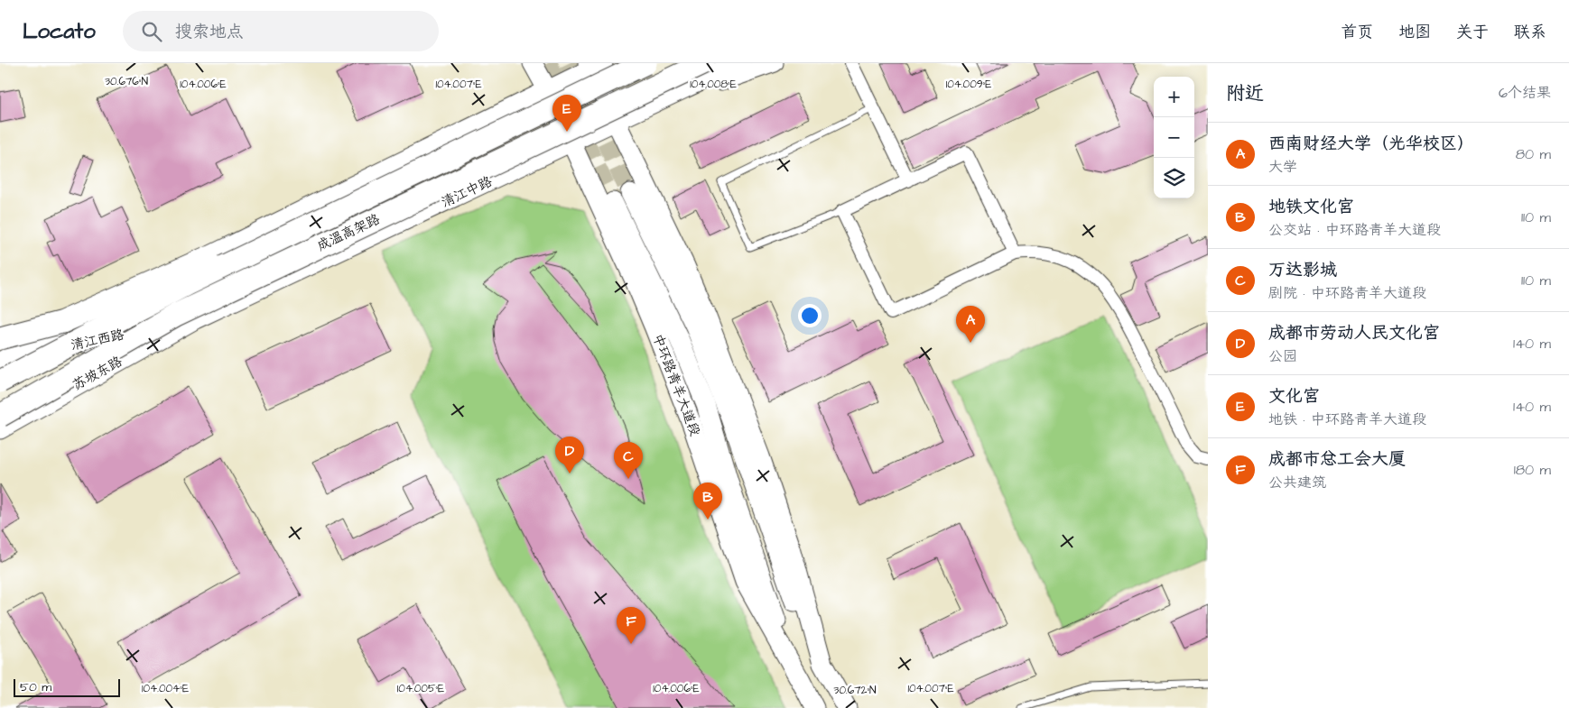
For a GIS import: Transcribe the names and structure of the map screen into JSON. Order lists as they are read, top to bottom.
{
  "streets": {
    "highway": ["成温高架路"],
    "main road": [
      "清江中路",
      "清江西路",
      "苏坡东路",
      "中环路青羊大道段"
    ]
  },
  "crossings": [
    ["清江中路", "成温高架路"],
    ["清江中路", "清江西路"],
    ["清江中路", "苏坡东路"],
    ["清江中路", "中环路青羊大道段"],
    ["清江西路", "苏坡东路"],
    ["清江西路", "中环路青羊大道段"]
  ],
  "scale_bar": "50 m",
  "page": {
    "header": "Locato",
    "search": "搜索地点",
    "nav": [
      "首页",
      "地图",
      "关于",
      "联系"
    ],
    "heading": ["附近", "6个结果"],
    "map_buttons": ["+", "−"],
    "pins": [
      "E",
      "A",
      "D",
      "C",
      "B",
      "F"
    ],
    "list": [
      {
        "mark": "A",
        "name": "西南财经大学（光华校区）",
        "note": "大学",
        "value": "80 m"
      },
      {
        "mark": "B",
        "name": "地铁文化宫",
        "note": "公交站 · 中环路青羊大道段",
        "value": "110 m"
      },
      {
        "mark": "C",
        "name": "万达影城",
        "note": "剧院 · 中环路青羊大道段",
        "value": "110 m"
      },
      {
        "mark": "D",
        "name": "成都市劳动人民文化宫",
        "note": "公园",
        "value": "140 m"
      },
      {
        "mark": "E",
        "name": "文化宫",
        "note": "地铁 · 中环路青羊大道段",
        "value": "140 m"
      },
      {
        "mark": "F",
        "name": "成都市总工会大厦",
        "note": "公共建筑",
        "value": "180 m"
      }
    ],
    "scale": "50 m"
  },
  "coordinates": [
    "30.676°N",
    "104.006°E",
    "104.007°E",
    "104.008°E",
    "104.009°E",
    "104.004°E",
    "104.005°E",
    "30.672°N"
  ]
}
